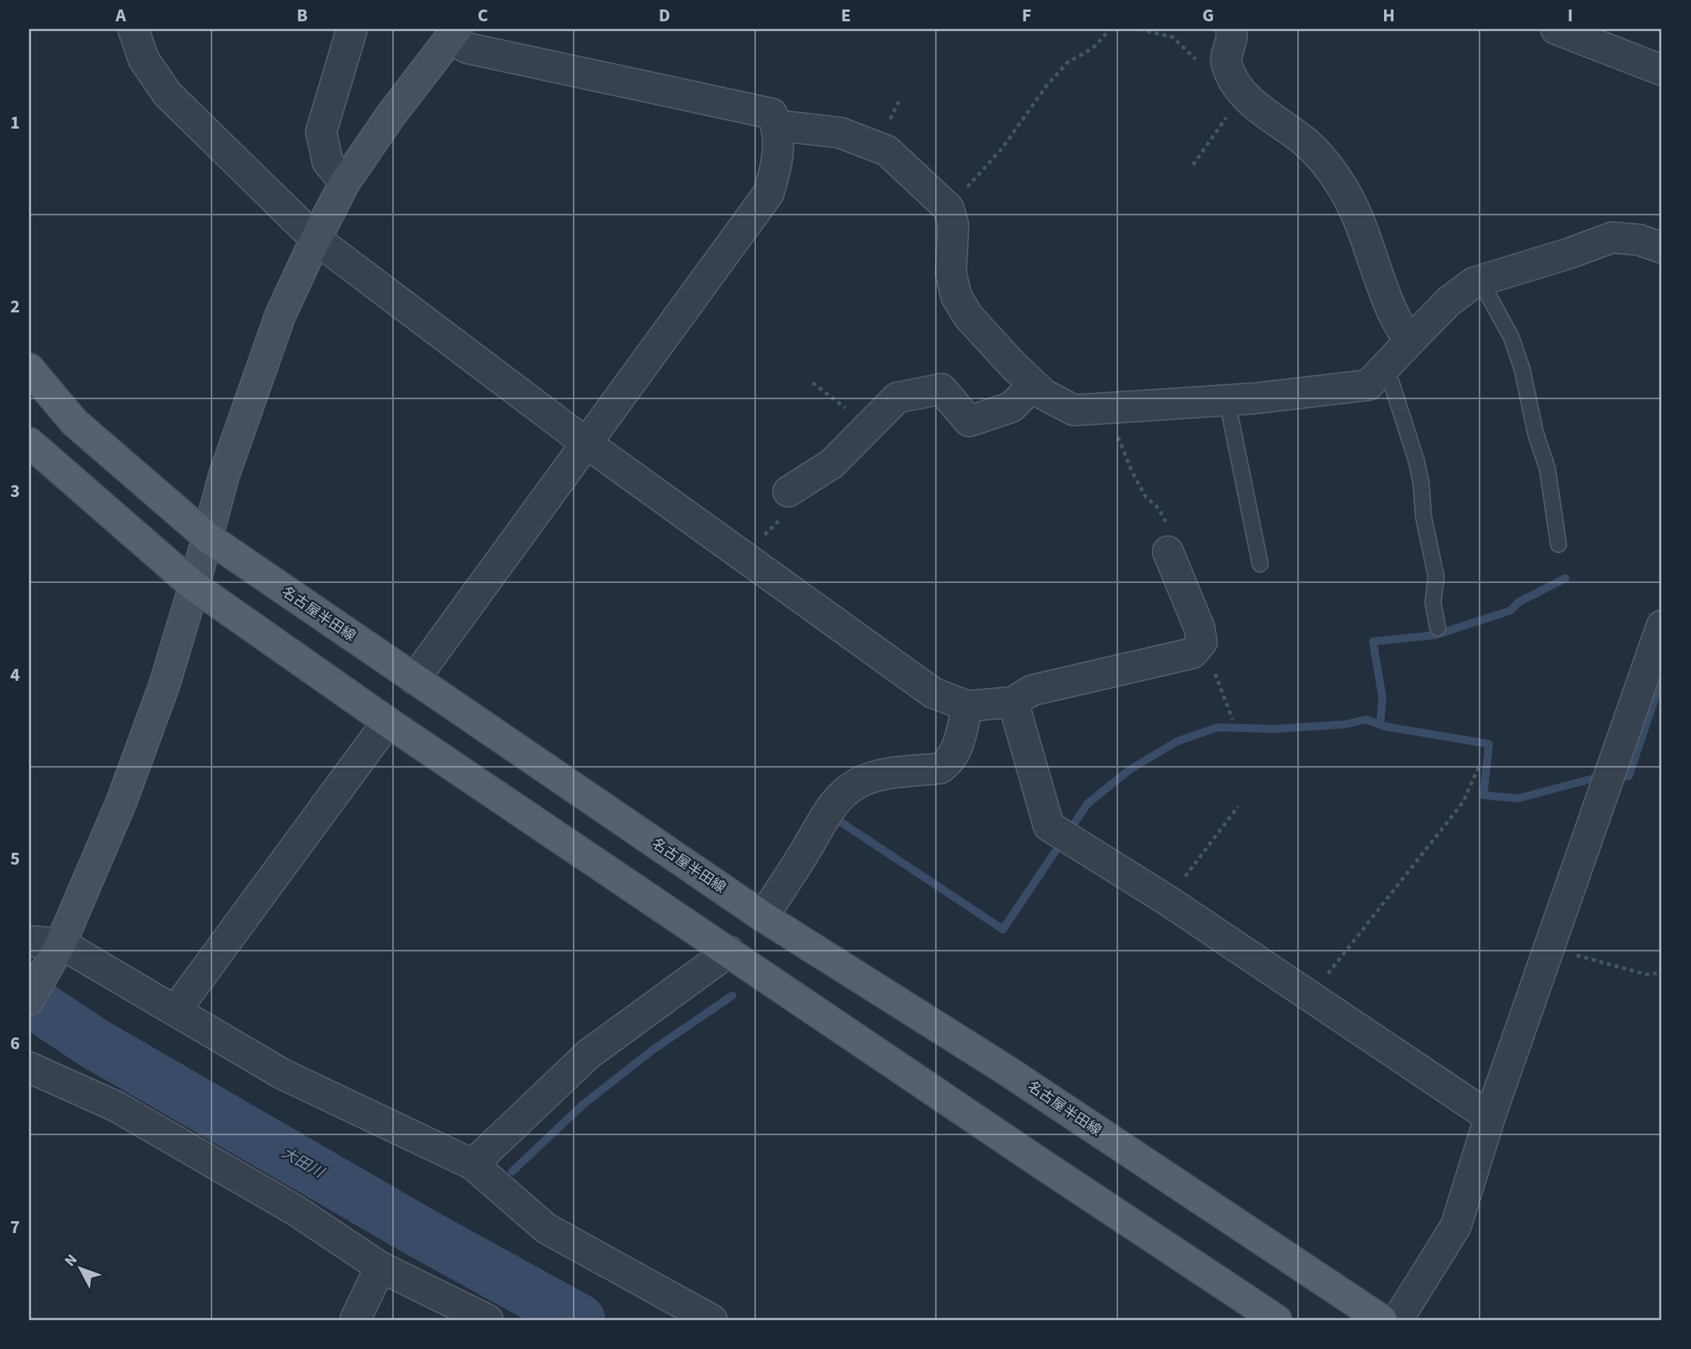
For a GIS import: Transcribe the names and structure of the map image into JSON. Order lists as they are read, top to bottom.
{
  "streets": {
    "main road": ["名古屋半田線"]
  },
  "water": ["大田川"],
  "north": "top left",
  "grid": {
    "columns": [
      "A",
      "B",
      "C",
      "D",
      "E",
      "F",
      "G",
      "H",
      "I"
    ],
    "rows": [
      "1",
      "2",
      "3",
      "4",
      "5",
      "6",
      "7"
    ]
  }
}
